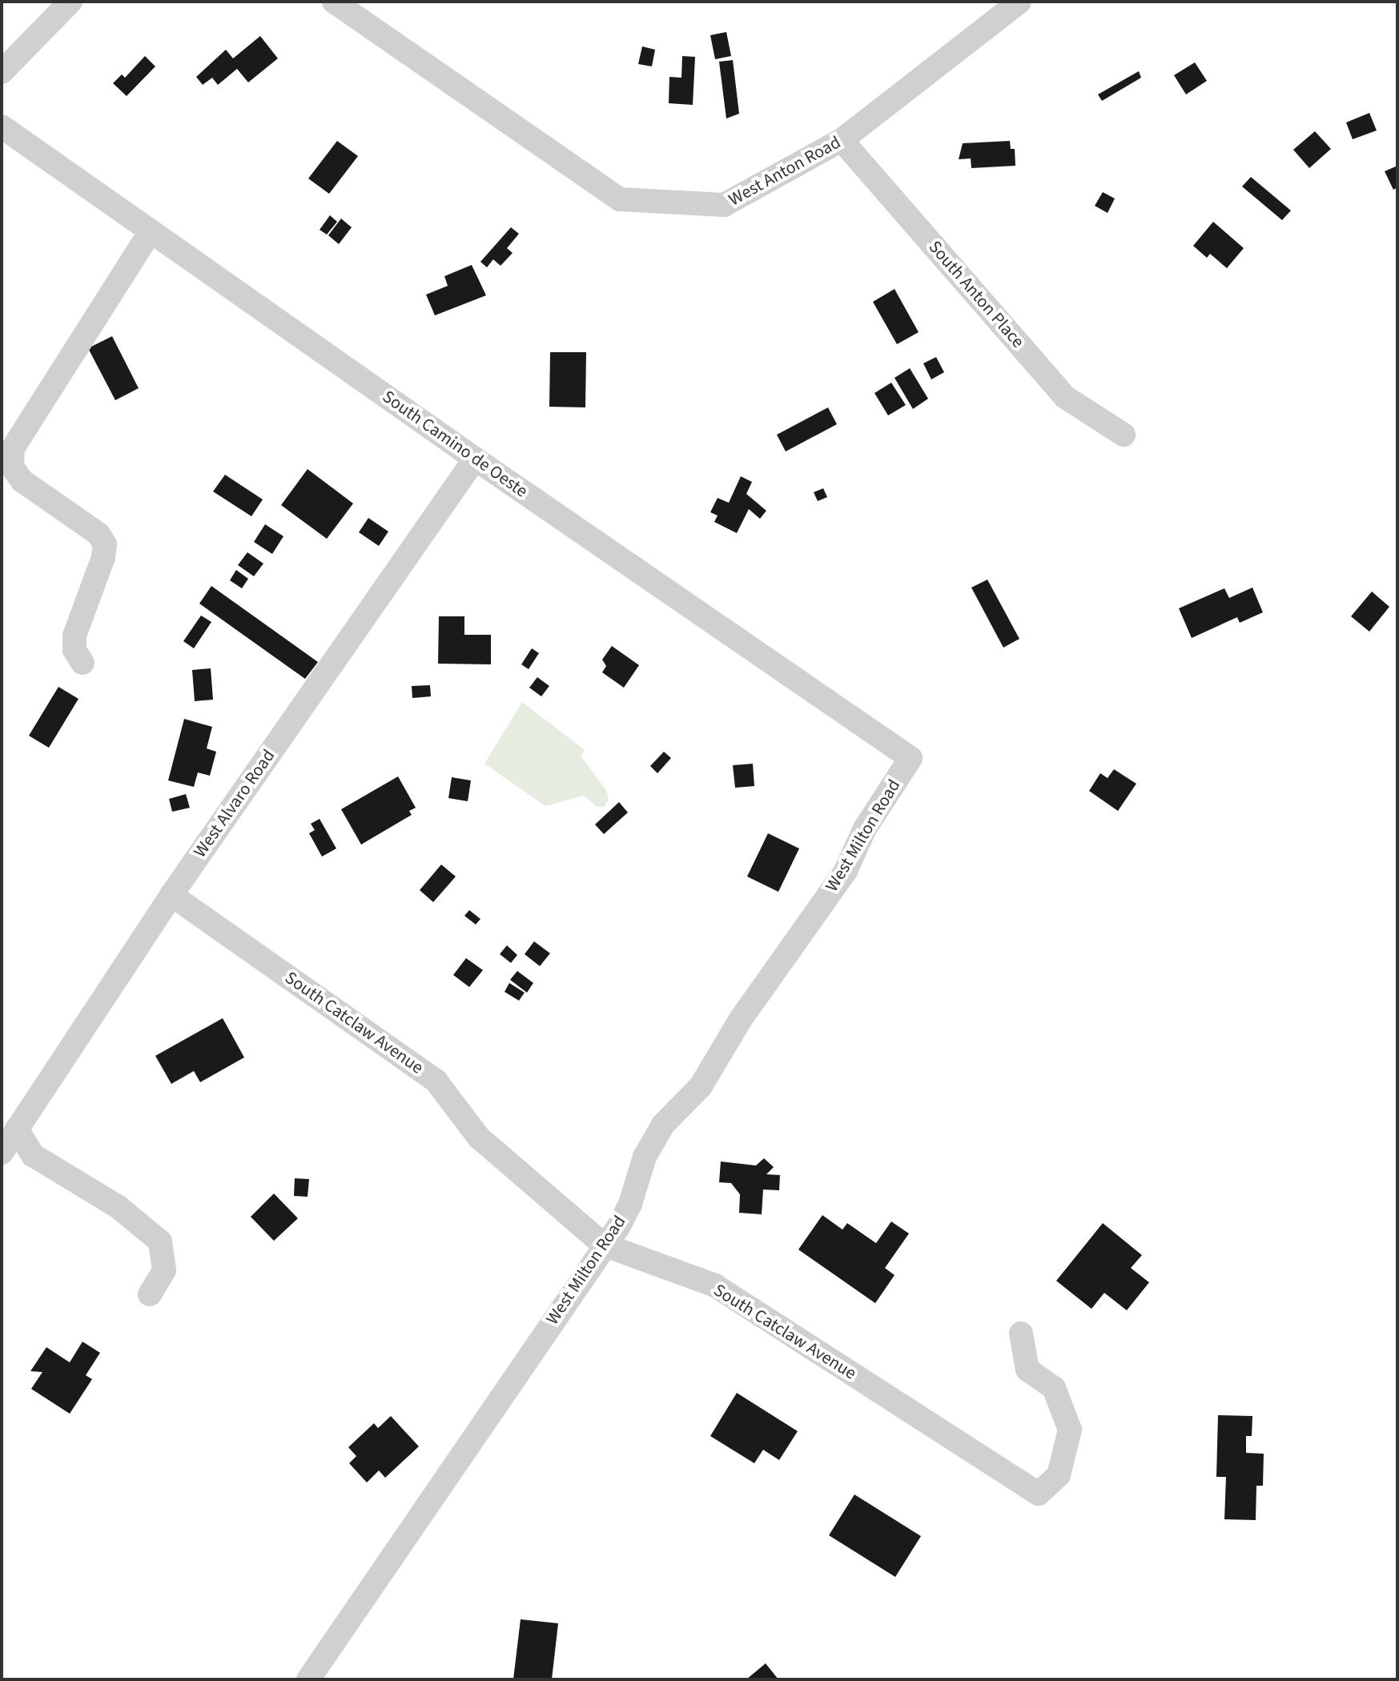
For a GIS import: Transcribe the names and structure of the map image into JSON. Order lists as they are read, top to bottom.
{
  "streets": {
    "street": [
      "West Anton Road",
      "South Anton Place",
      "South Camino de Oeste",
      "West Alvaro Road",
      "West Milton Road",
      "South Catclaw Avenue"
    ]
  },
  "crossings": [
    ["West Anton Road", "South Anton Place"],
    ["South Camino de Oeste", "West Alvaro Road"],
    ["South Camino de Oeste", "West Milton Road"],
    ["West Alvaro Road", "South Catclaw Avenue"],
    ["West Milton Road", "South Catclaw Avenue"]
  ]
}
